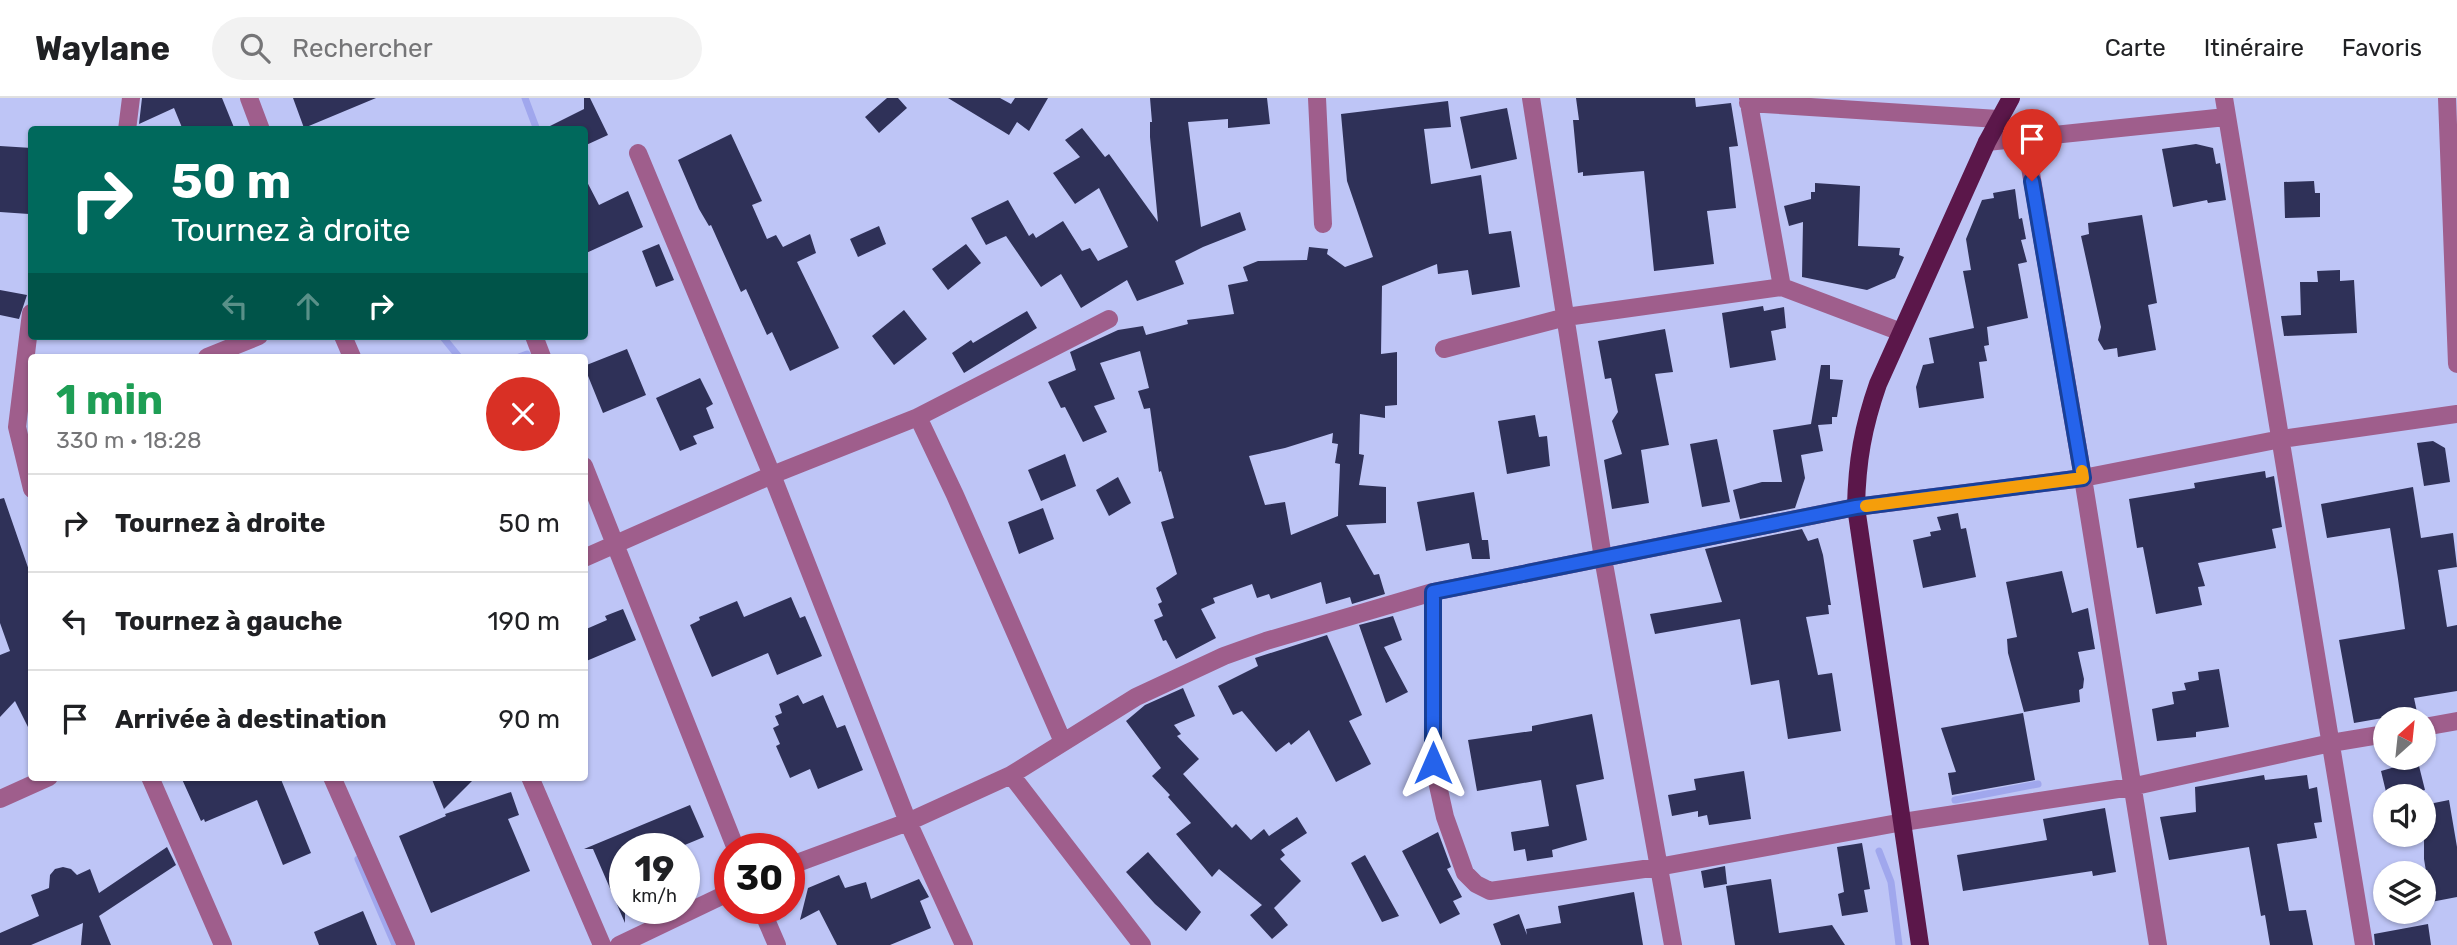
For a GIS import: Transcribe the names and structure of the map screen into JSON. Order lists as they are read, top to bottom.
{
  "north": "top right",
  "page": {
    "header": "Waylane",
    "search": "Rechercher",
    "nav": ["Carte", "Itinéraire", "Favoris"],
    "turn": ["50 m", "Tournez à droite"],
    "heading": ["1 min", "330 m · 18:28"],
    "list": [
      {
        "name": "Tournez à droite",
        "value": "50 m"
      },
      {
        "name": "Tournez à gauche",
        "value": "190 m"
      },
      {
        "name": "Arrivée à destination",
        "value": "90 m"
      }
    ],
    "speed": "19 km/h",
    "limit": "30"
  }
}
